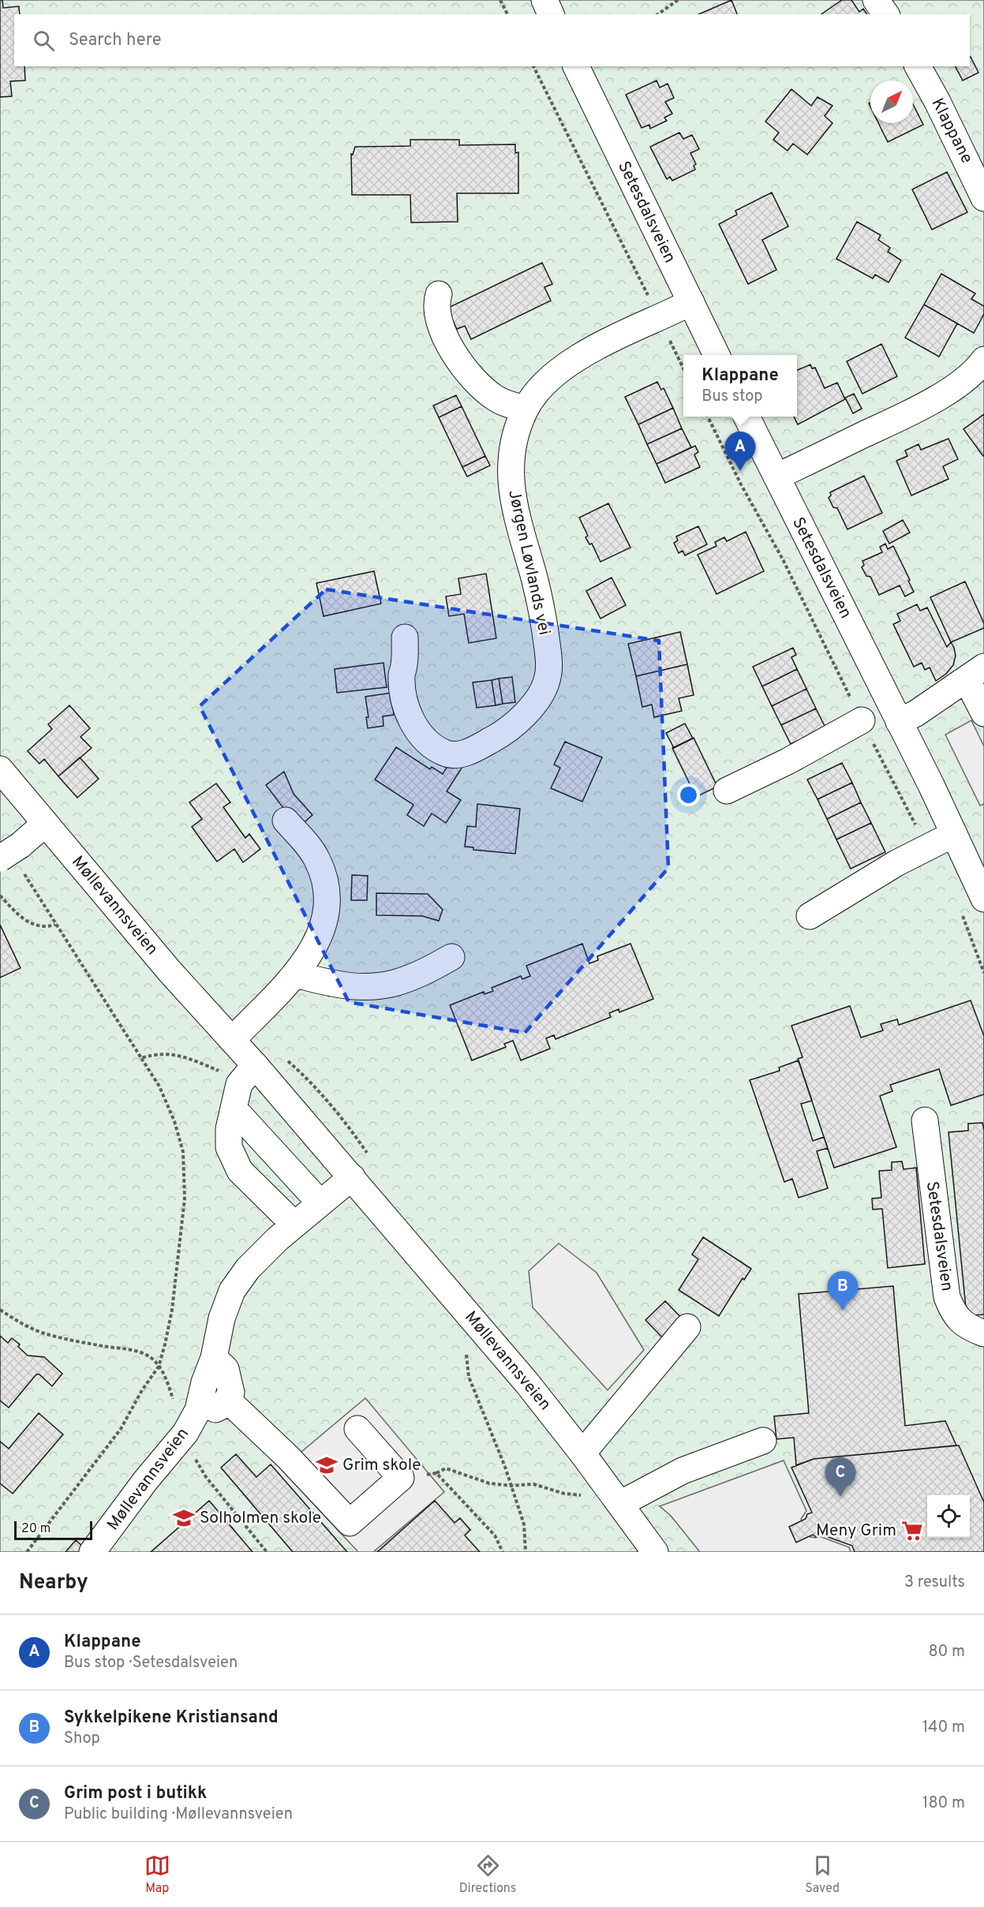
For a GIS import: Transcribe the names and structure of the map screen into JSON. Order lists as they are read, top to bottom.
{
  "streets": {
    "main road": [
      "Klappane",
      "Setesdalsveien",
      "Jørgen Løvlands vei",
      "Møllevannsveien"
    ]
  },
  "crossings": [
    ["Setesdalsveien", "Jørgen Løvlands vei"]
  ],
  "places": {
    "school or university": ["Grim skole", "Solholmen skole"],
    "supermarket": ["Meny Grim"]
  },
  "scale_bar": "20 m",
  "north": "top right",
  "page": {
    "search": "Search here",
    "popup": ["Klappane", "Bus stop"],
    "pins": ["A", "B", "C"],
    "scale": "20 m",
    "heading": ["Nearby", "3 results"],
    "list": [
      {
        "mark": "A",
        "name": "Klappane",
        "note": "Bus stop · Setesdalsveien",
        "value": "80 m"
      },
      {
        "mark": "B",
        "name": "Sykkelpikene Kristiansand",
        "note": "Shop",
        "value": "140 m"
      },
      {
        "mark": "C",
        "name": "Grim post i butikk",
        "note": "Public building · Møllevannsveien",
        "value": "180 m"
      }
    ],
    "nav": ["Map", "Directions", "Saved"]
  }
}
